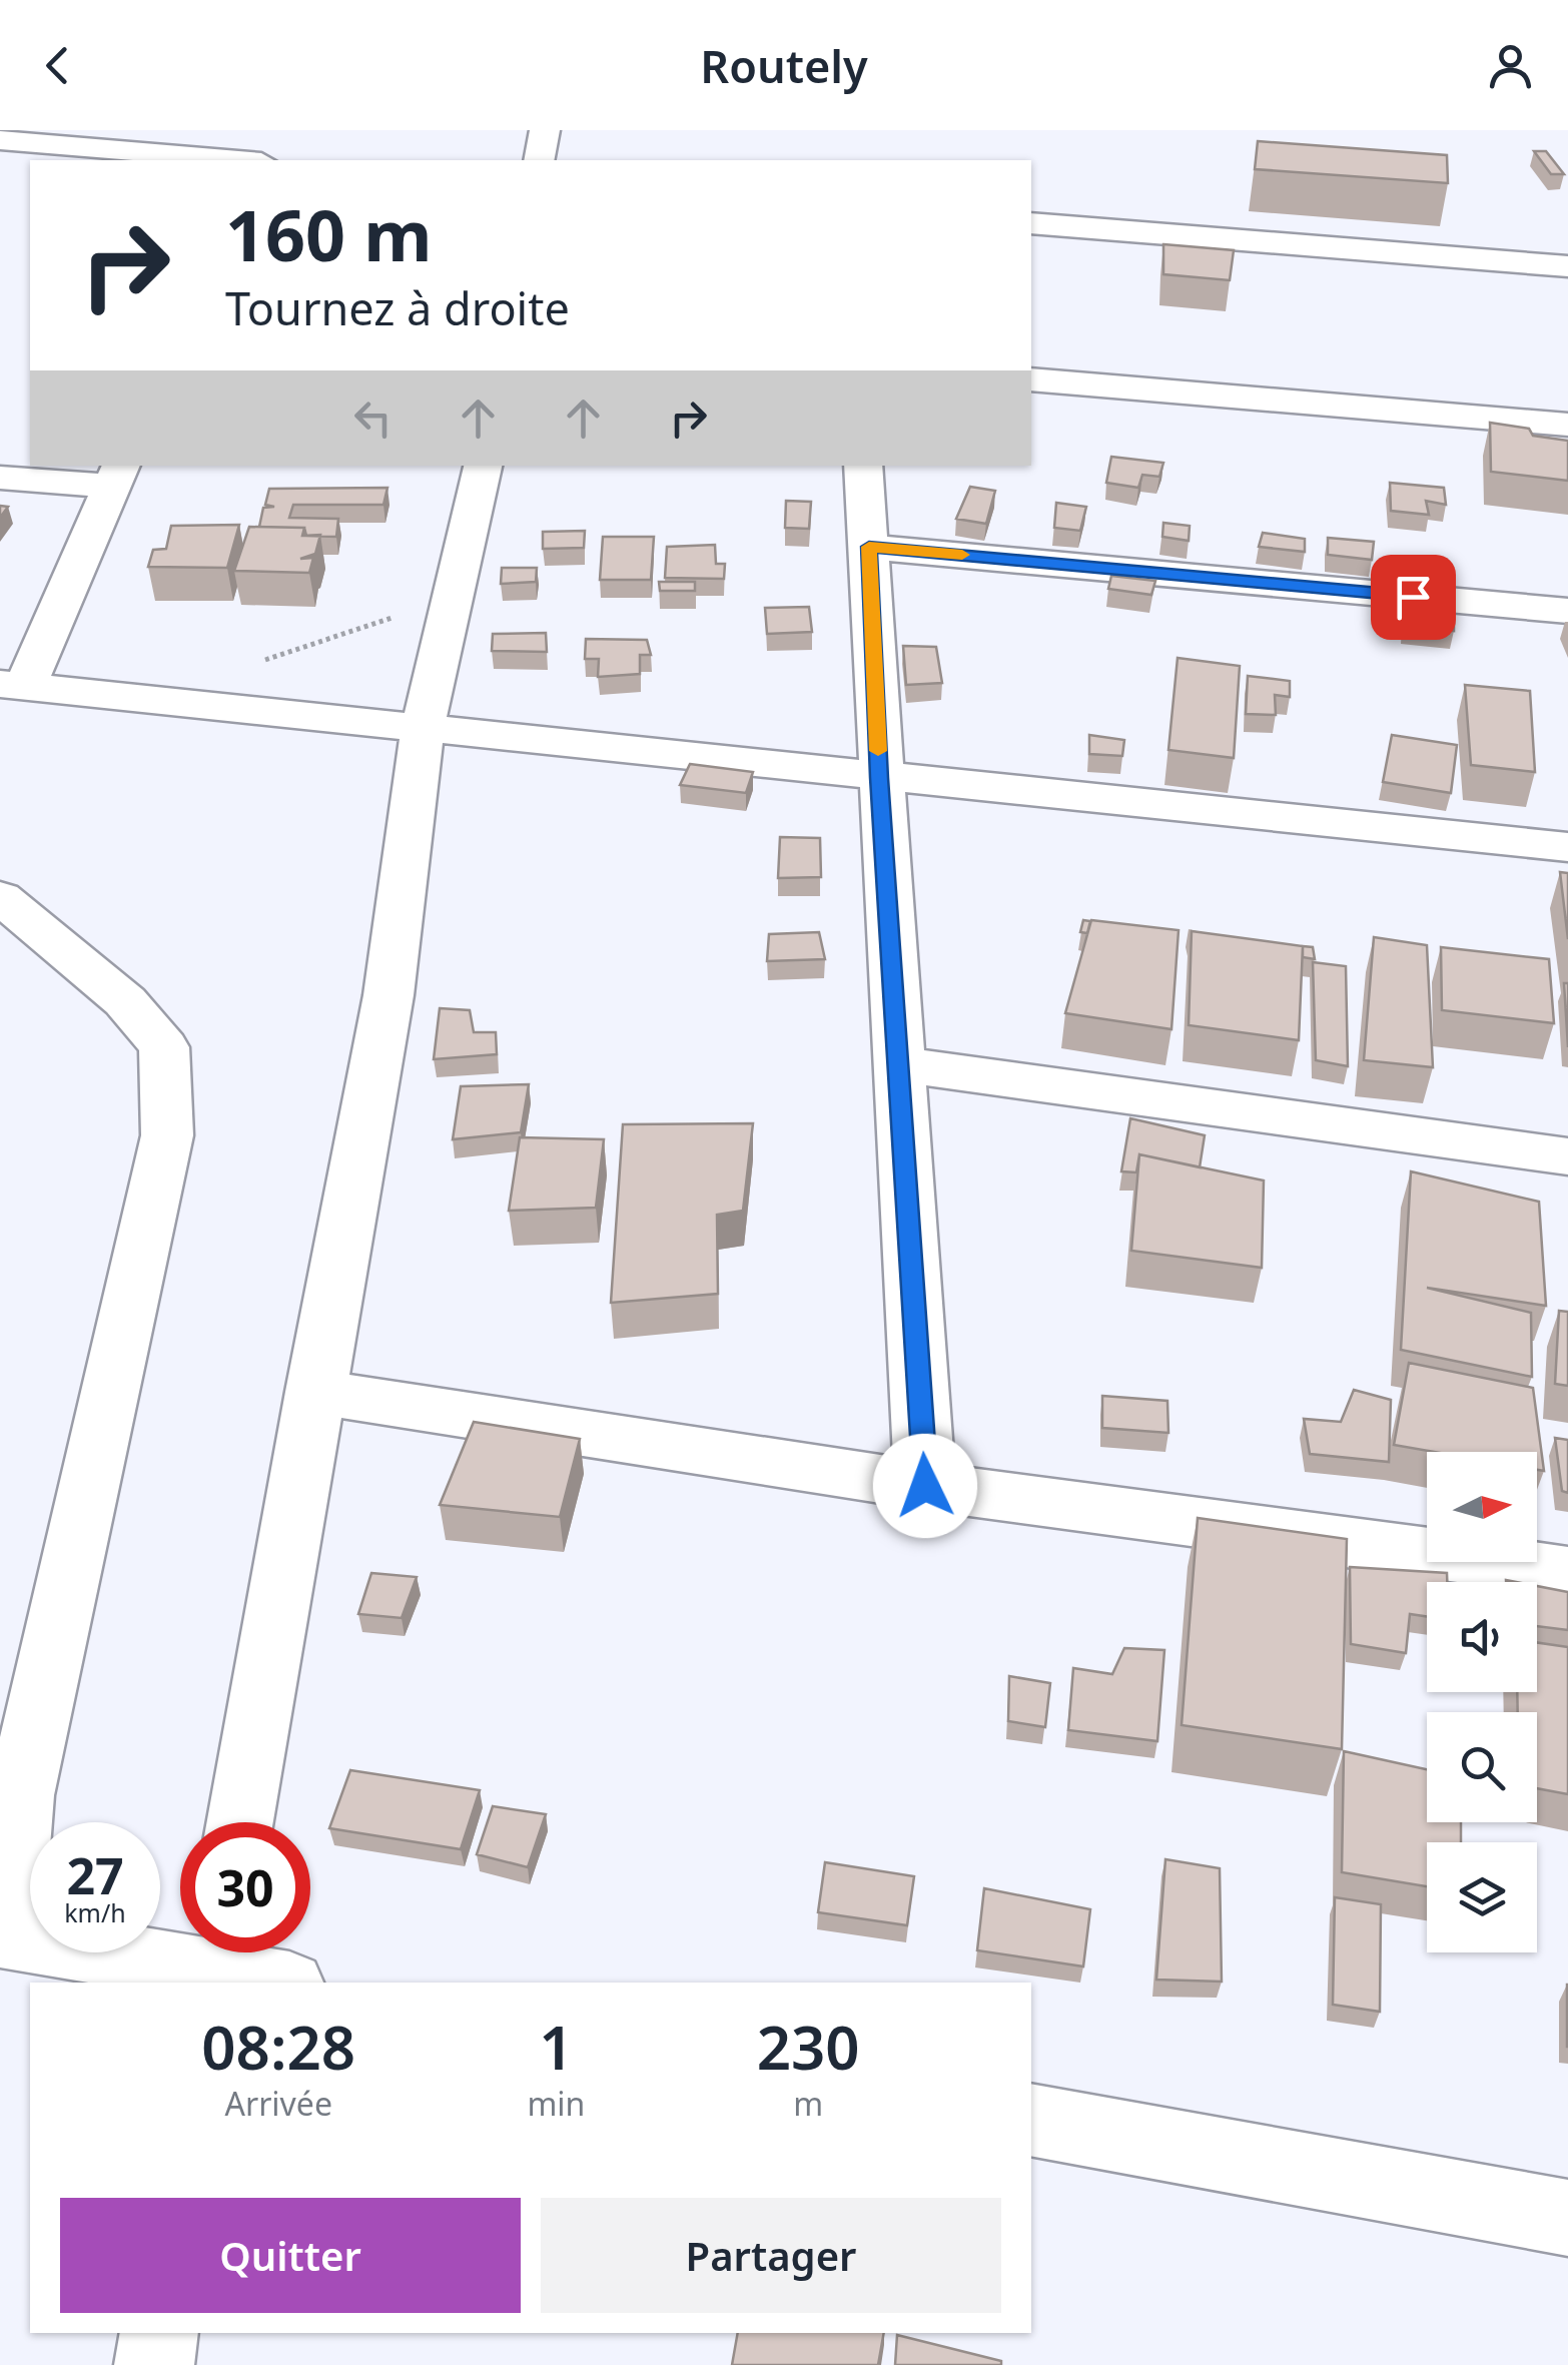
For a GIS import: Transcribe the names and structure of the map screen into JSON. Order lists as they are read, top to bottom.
{
  "north": "right",
  "page": {
    "header": "Routely",
    "turn": ["160 m", "Tournez à droite"],
    "speed": "27 km/h",
    "limit": "30",
    "eta": [
      "08:28",
      "Arrivée",
      "1",
      "min",
      "230",
      "m"
    ],
    "buttons": ["Quitter", "Partager"]
  }
}
